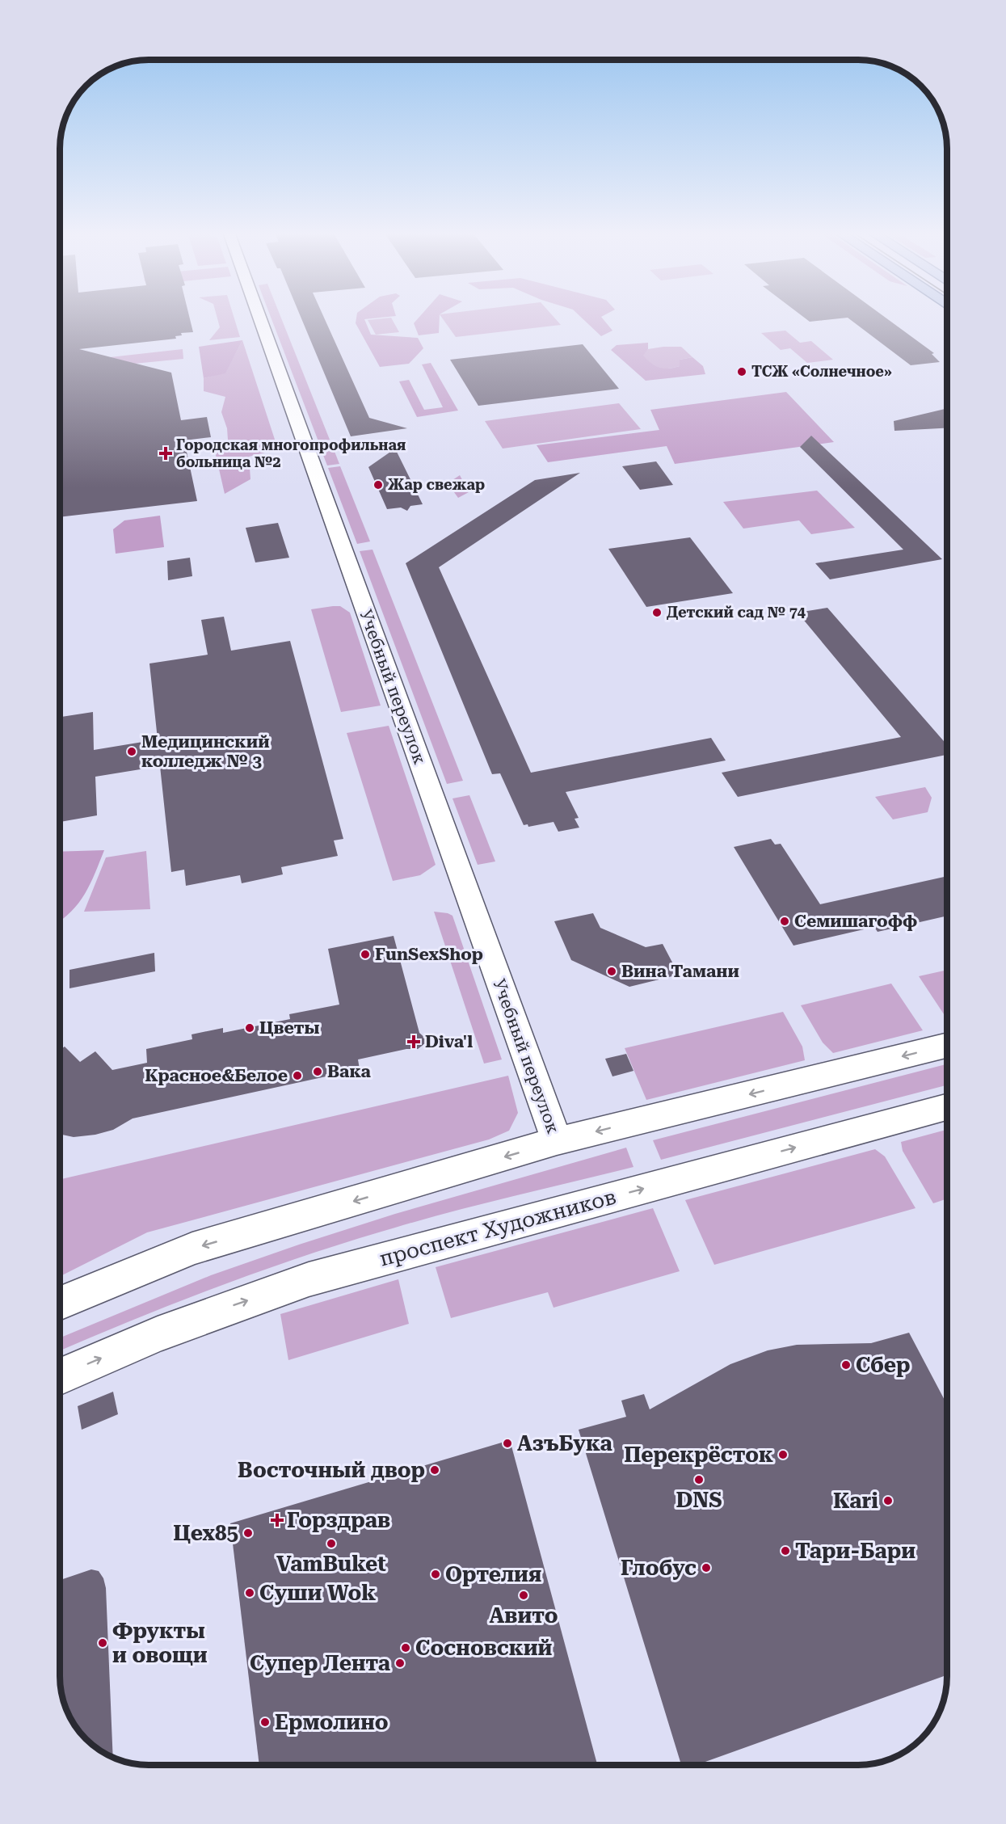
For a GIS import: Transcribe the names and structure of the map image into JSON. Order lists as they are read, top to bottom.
{
  "streets": {
    "street": ["Учебный переулок", "проспект Художников"]
  },
  "places": {
    "other": [
      "ТСЖ «Солнечное»",
      "Жар свежар",
      "Детский сад № 74",
      "Медицинский колледж № 3",
      "Семишагофф",
      "FunSexShop",
      "Вина Тамани",
      "Цветы",
      "Вака",
      "Красное&Белое",
      "Сбер",
      "АзъБука",
      "Перекрёсток",
      "Восточный двор",
      "DNS",
      "Kari",
      "Цех85",
      "VamBuket",
      "Тари-Бари",
      "Глобус",
      "Ортелия",
      "Суши Wok",
      "Авито",
      "Фрукты и овощи",
      "Сосновский",
      "Супер Лента",
      "Ермолино"
    ],
    "health": ["Городская многопрофильная больница №2", "Diva'l", "Горздрав"]
  }
}
